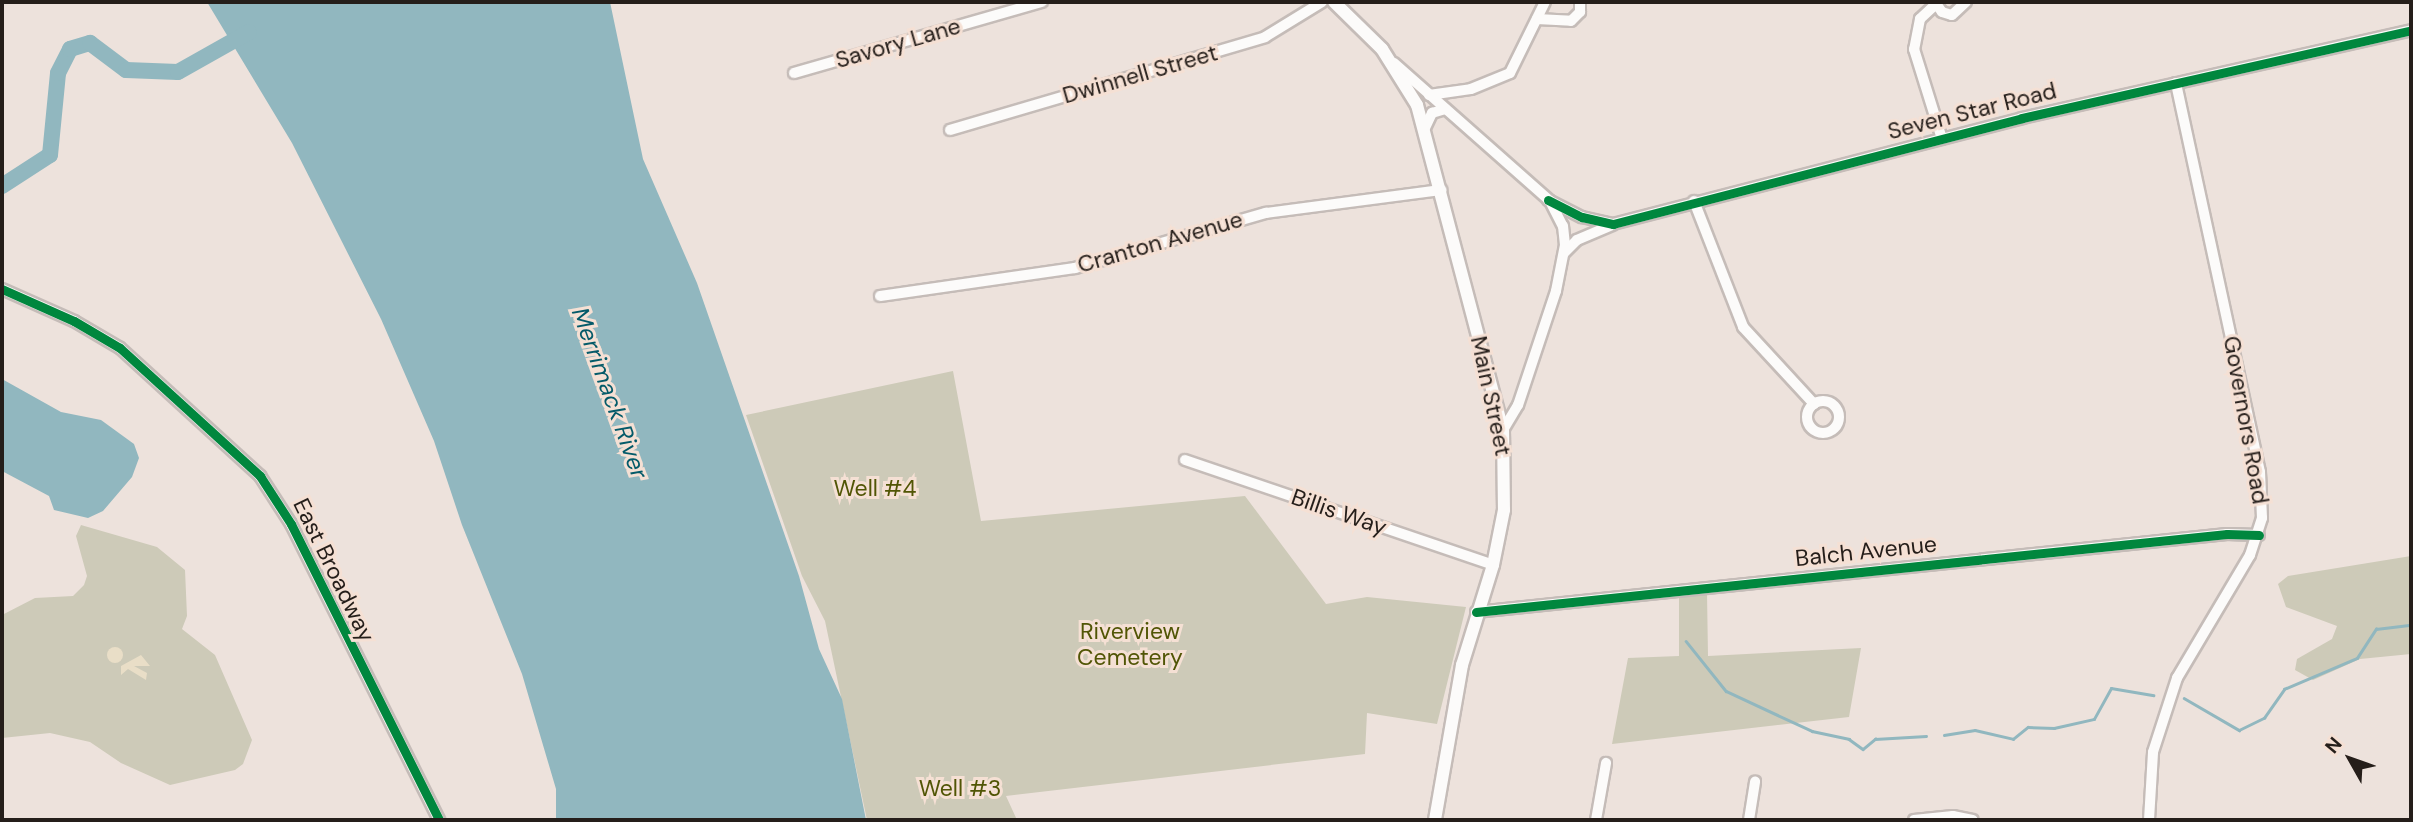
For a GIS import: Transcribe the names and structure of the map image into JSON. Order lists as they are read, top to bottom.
{
  "streets": {
    "main road": ["Main Street"],
    "street": [
      "Savory Lane",
      "Dwinnell Street",
      "Seven Star Road",
      "Cranton Avenue",
      "Governors Road",
      "Billis Way",
      "Balch Avenue",
      "East Broadway"
    ]
  },
  "crossings": [
    ["Seven Star Road", "Governors Road"],
    ["Cranton Avenue", "Main Street"],
    ["Main Street", "Billis Way"],
    ["Main Street", "Balch Avenue"],
    ["Governors Road", "Balch Avenue"]
  ],
  "water": ["Merrimack River"],
  "parks": ["Well #4", "Riverview Cemetery", "Well #3"],
  "north": "top left"
}
